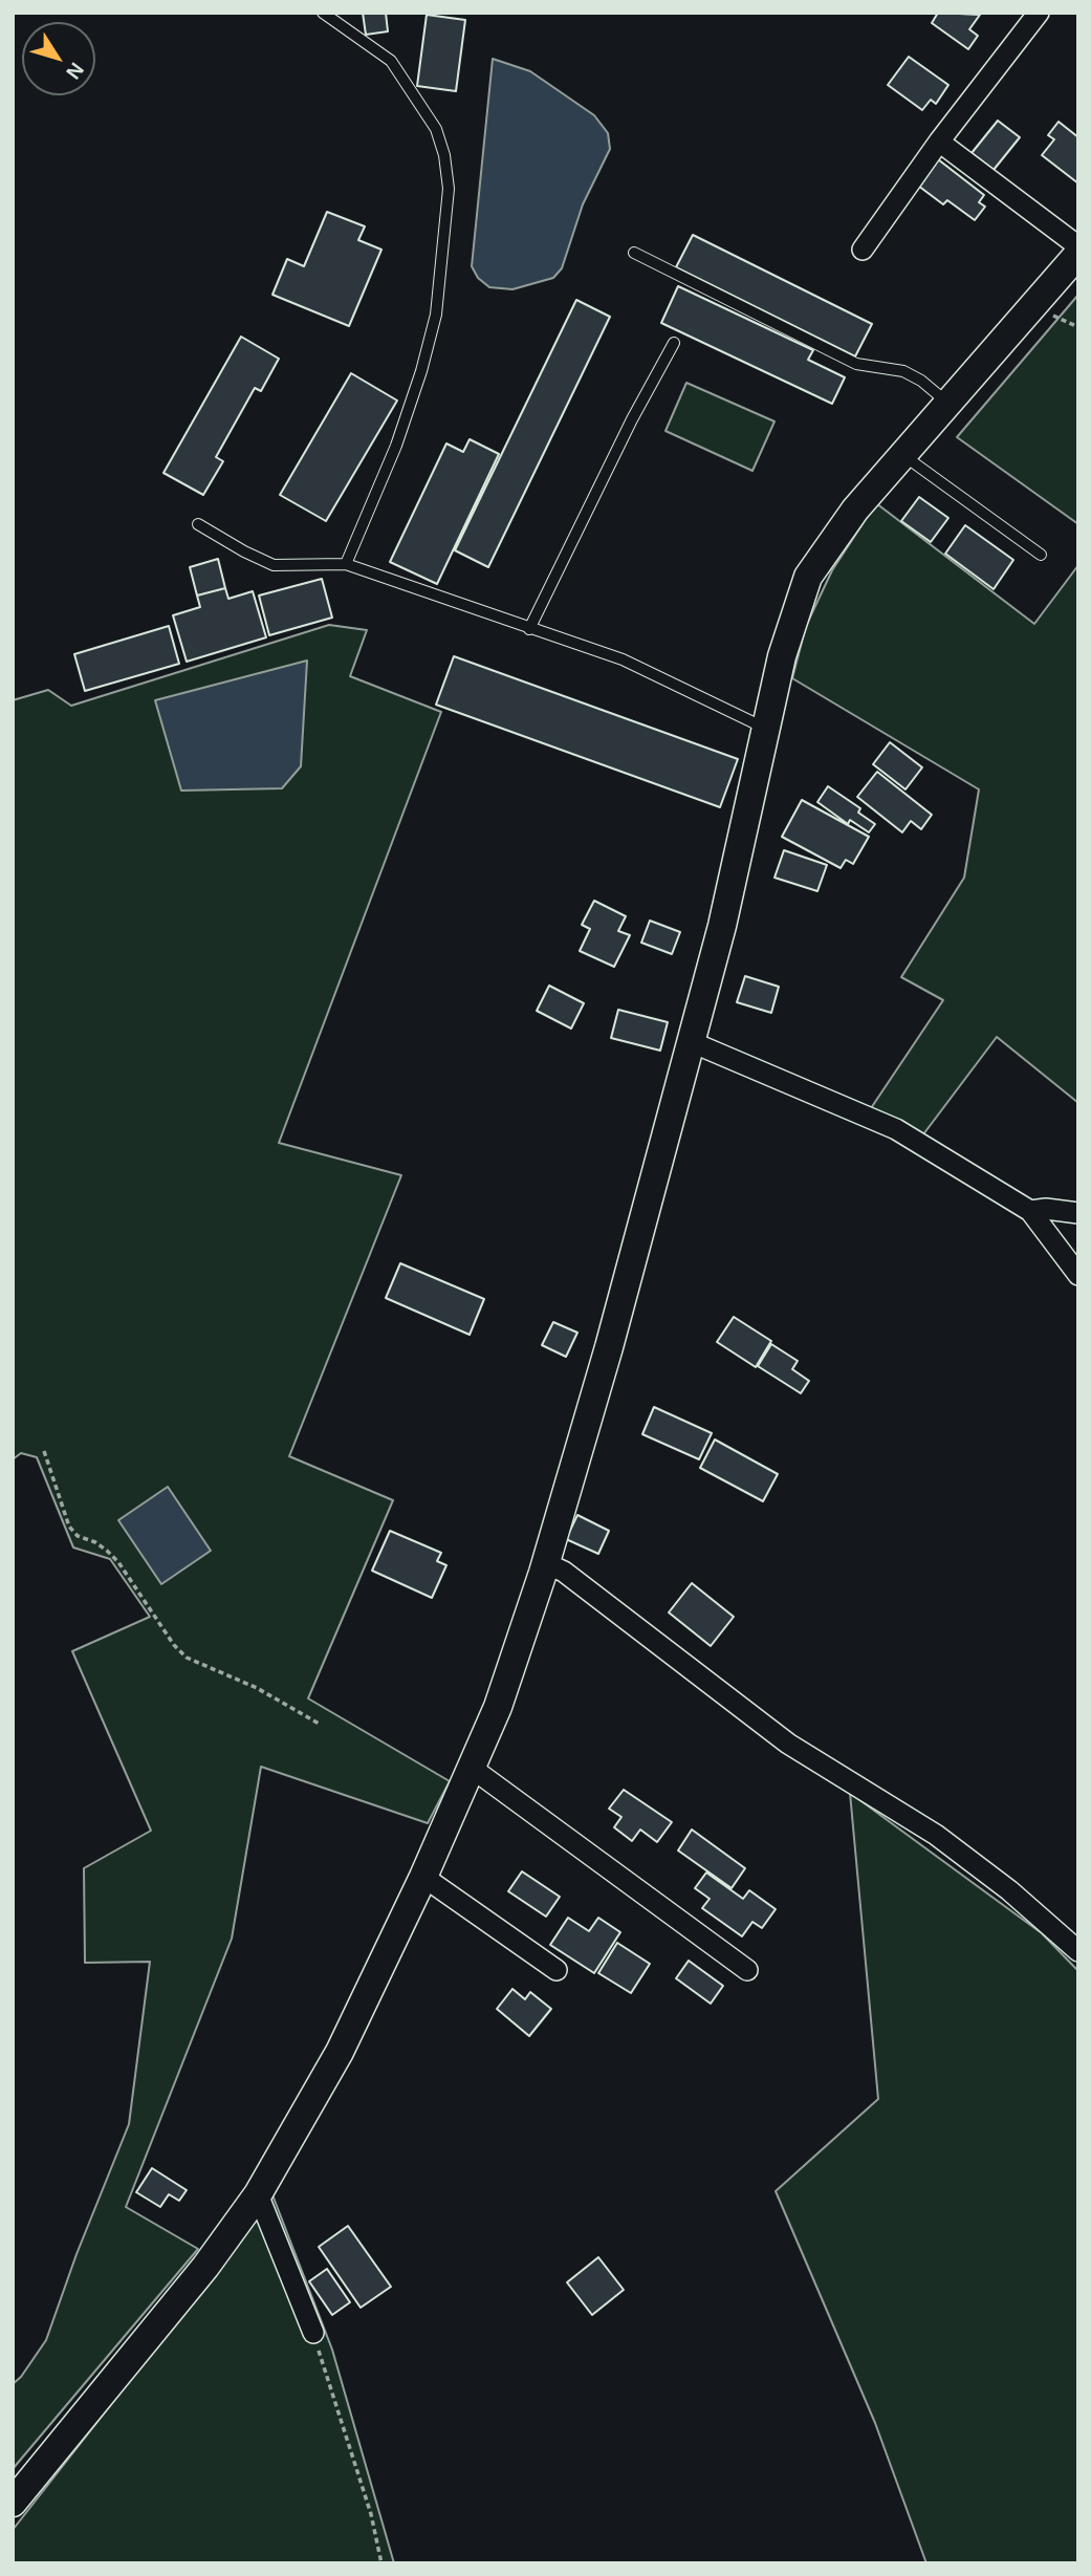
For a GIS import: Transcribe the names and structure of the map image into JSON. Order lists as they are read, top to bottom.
{
  "north": "bottom right"
}
